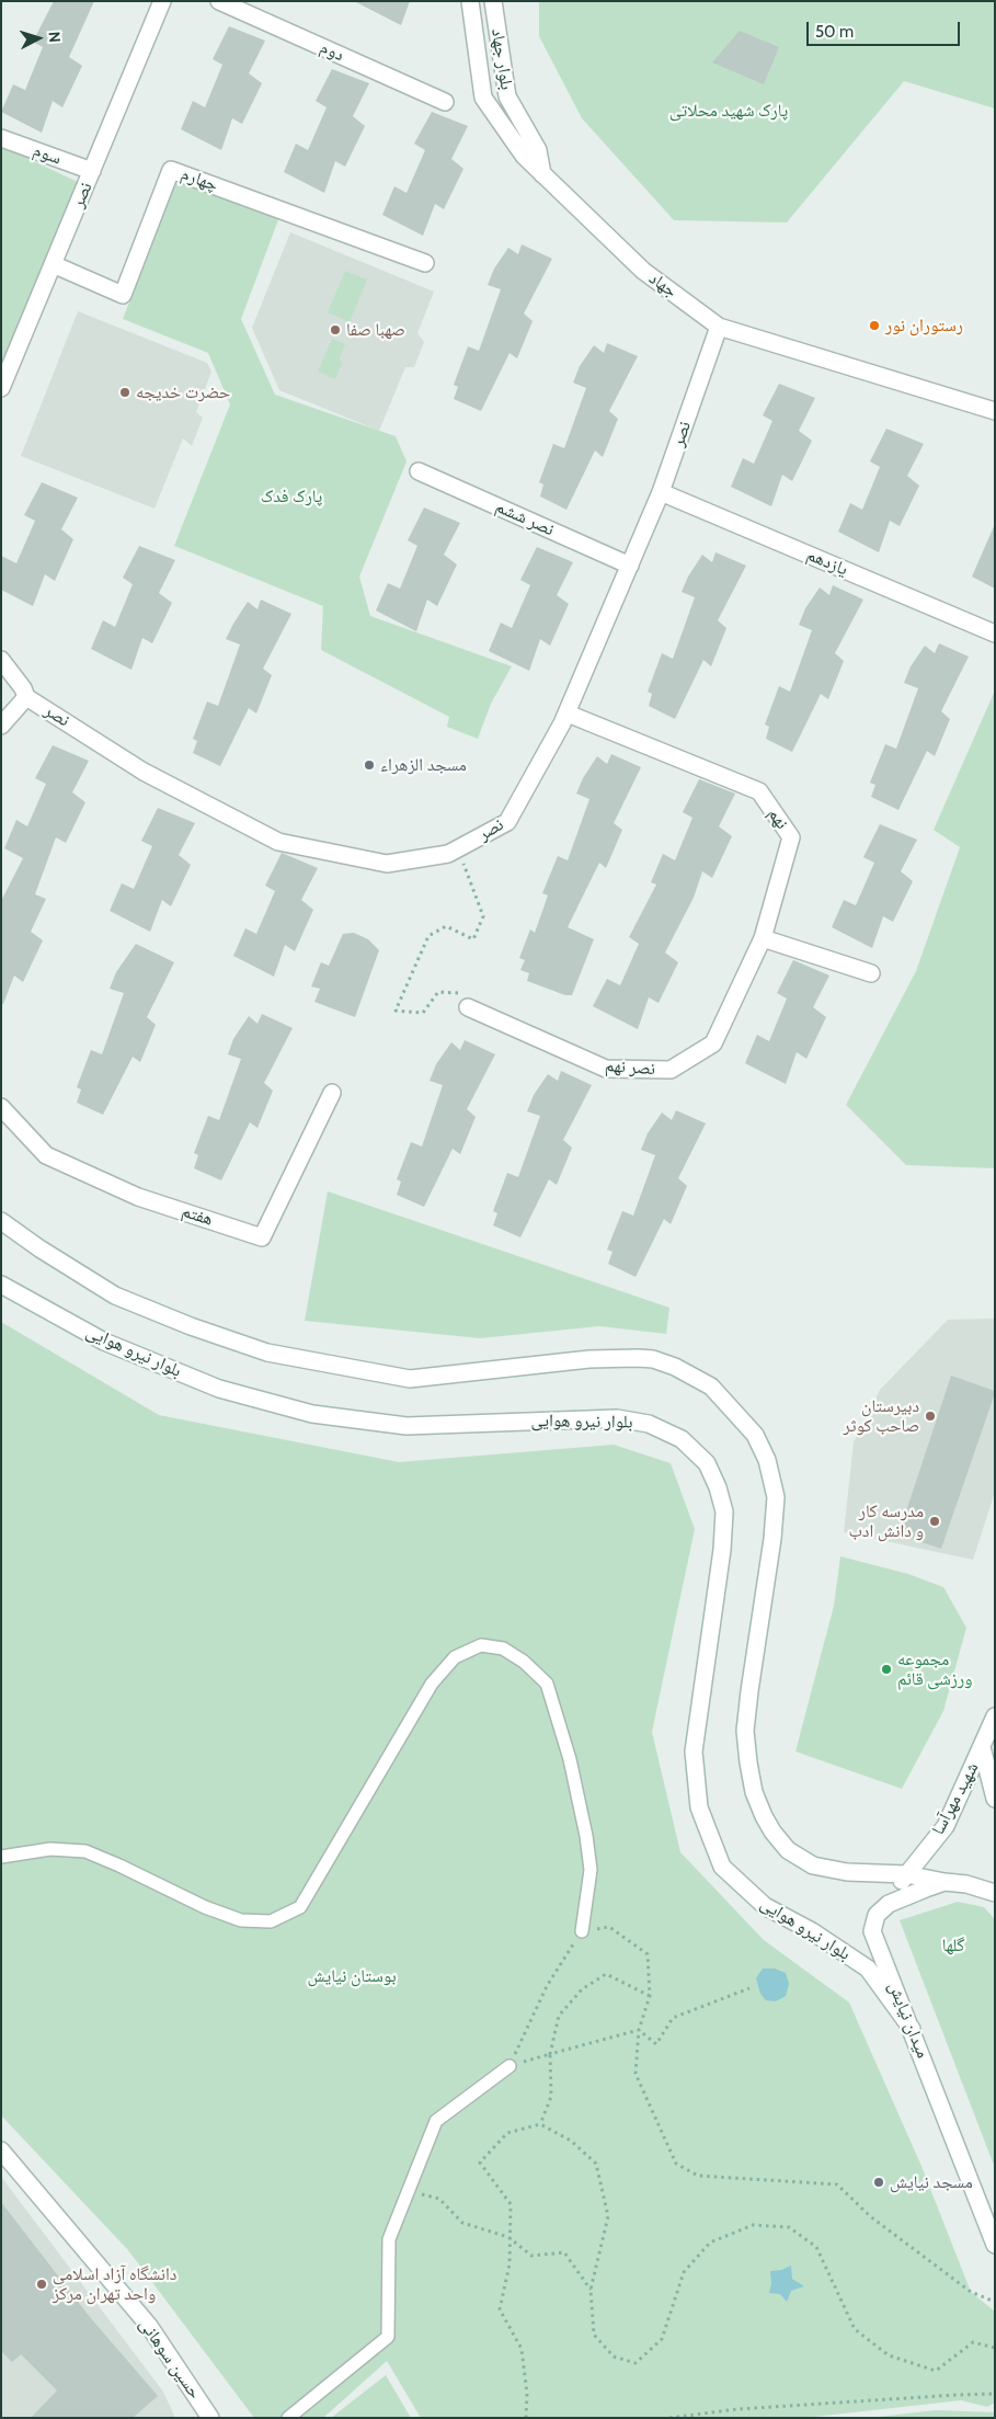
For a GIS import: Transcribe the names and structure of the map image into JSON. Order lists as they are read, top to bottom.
{
  "streets": {
    "street": [
      "دوم",
      "بلوار جهاد",
      "سوم",
      "چهارم",
      "نصر",
      "جهاد",
      "نصر ششم",
      "یازدهم",
      "نهم",
      "نصر نهم",
      "هفتم",
      "بلوار نیرو هوایی",
      "شهید مهرآسا",
      "میدان نیایش",
      "حسین سوهانی"
    ]
  },
  "crossings": [
    ["بلوار جهاد", "جهاد"],
    ["سوم", "نصر"],
    ["چهارم", "نصر"],
    ["نصر", "جهاد"],
    ["نصر", "نصر ششم"],
    ["نصر", "یازدهم"],
    ["نصر", "نهم"],
    ["نهم", "نصر نهم"],
    ["بلوار نیرو هوایی", "میدان نیایش"],
    ["شهید مهرآسا", "میدان نیایش"]
  ],
  "parks": [
    "پارک شهید محلاتی",
    "پارک فدک",
    "گلها",
    "بوستان نیایش"
  ],
  "places": [
    "رستوران نور",
    "صهبا صفا",
    "حضرت خدیجه",
    "مسجد الزهراء",
    "دبيرستان صاحب كوثر",
    "مدرسه کار و دانش ادب",
    "مجموعه ورزشی قائم",
    "مسجد نیایش",
    "دانشگاه آزاد اسلامی واحد تهران مرکز"
  ],
  "scale_bar": "50 m",
  "north": "right"
}
